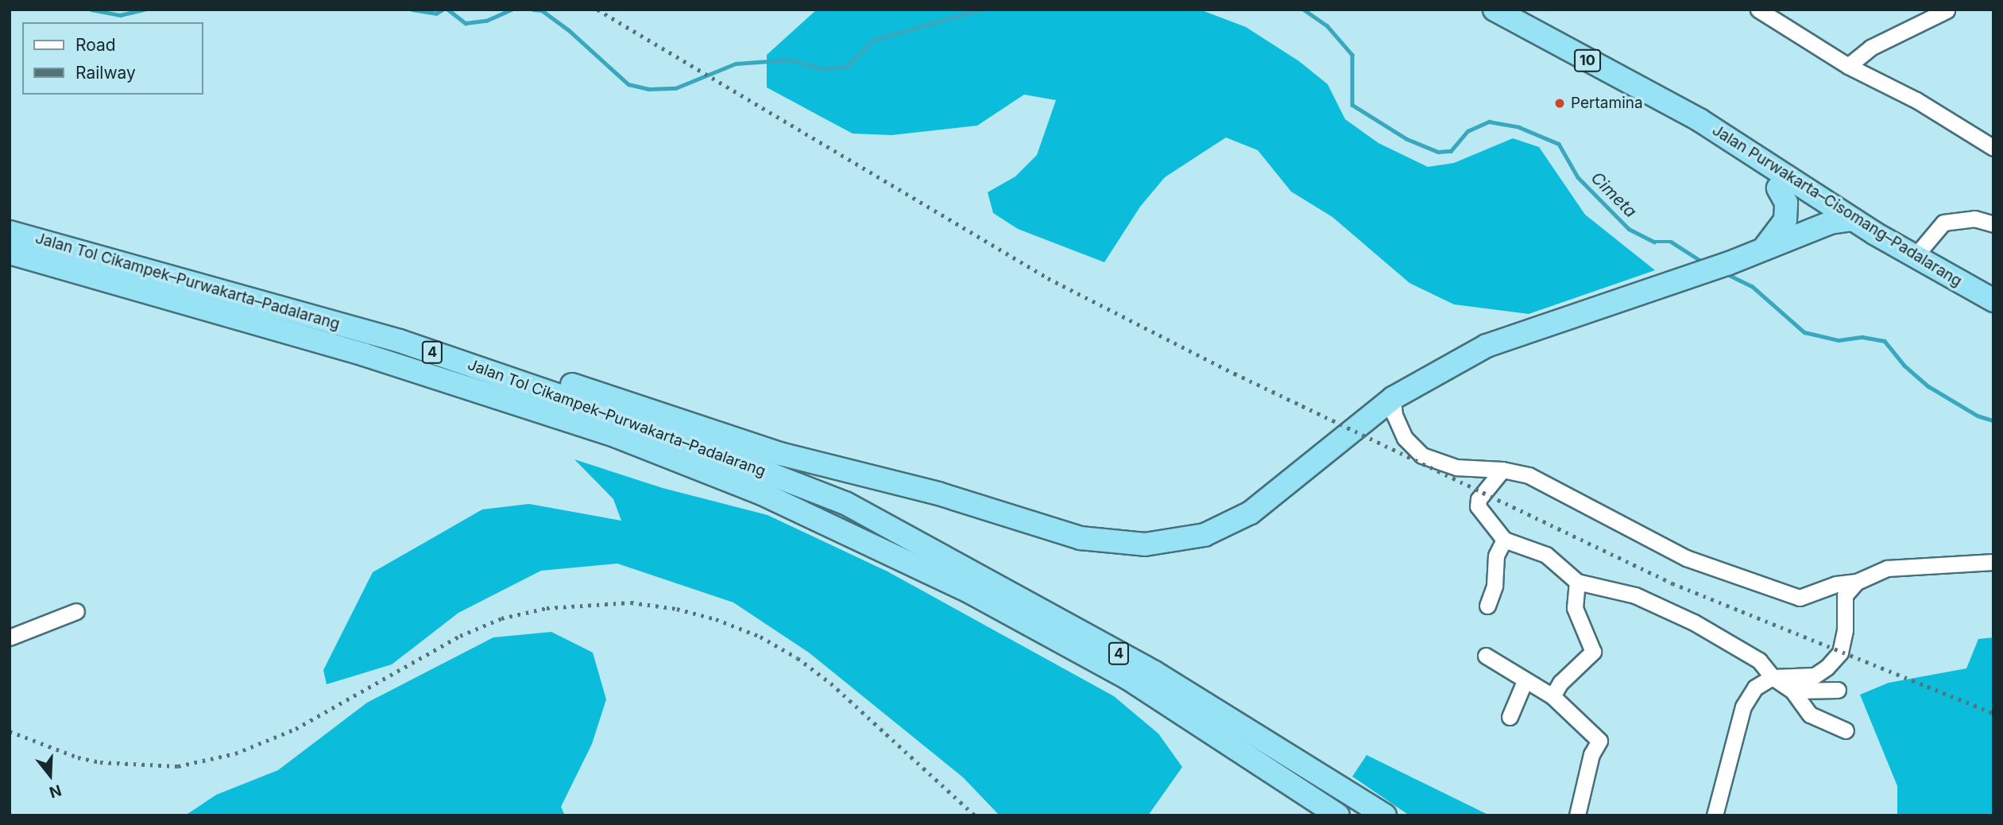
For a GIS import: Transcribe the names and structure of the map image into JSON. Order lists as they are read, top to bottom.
{
  "streets": {
    "highway": [
      "10",
      "Jalan Purwakarta–Cisomang–Padalarang",
      "Jalan Tol Cikampek–Purwakarta–Padalarang",
      "4"
    ]
  },
  "water": ["Cimeta"],
  "places": ["Pertamina"],
  "legend": ["Road", "Railway"],
  "north": "bottom"
}
